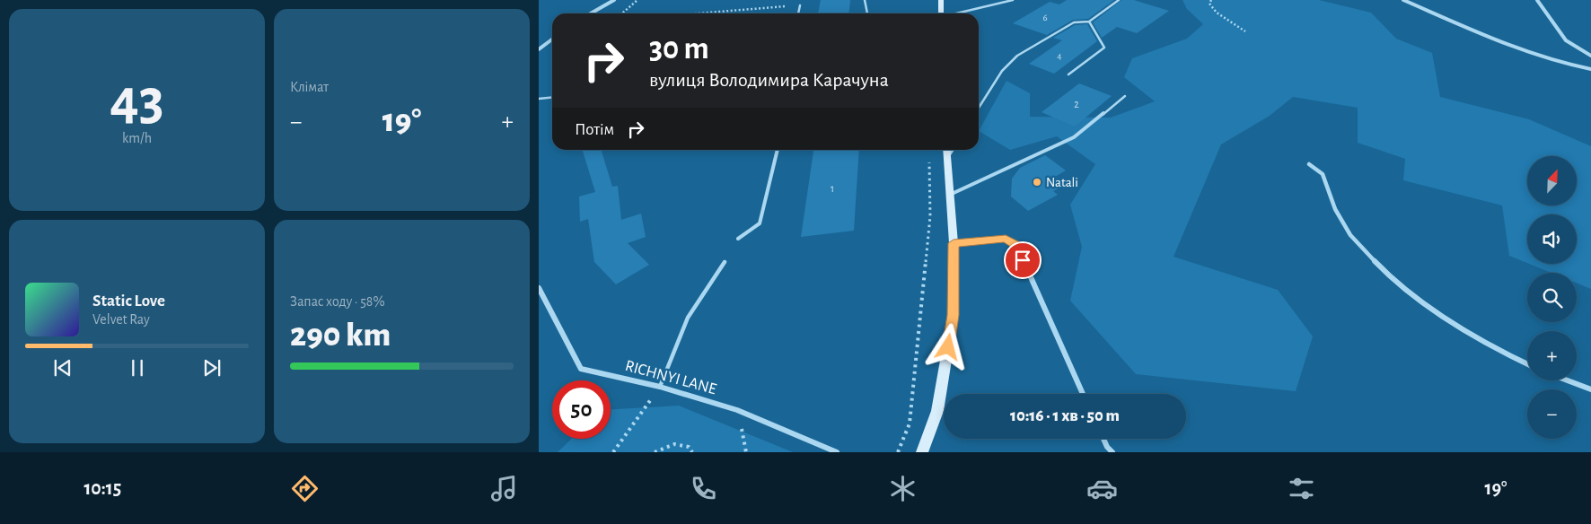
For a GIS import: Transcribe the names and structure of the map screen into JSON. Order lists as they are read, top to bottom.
{
  "streets": {
    "street": ["RICHNYI LANE"]
  },
  "places": ["Natali"],
  "house_numbers": [
    "6",
    "4",
    "2",
    "1"
  ],
  "north": "top right",
  "page": {
    "tile": [
      ["43", "km/h"],
      "Клімат",
      ["Запас ходу · 58%", "290 km"]
    ],
    "turn": ["30 m", "вулиця Володимира Карачуна"],
    "heat": ["−", "19°", "+"],
    "then": "Потім",
    "map_buttons": ["+", "−"],
    "song": ["Static Love", "Velvet Ray"],
    "limit": "50",
    "trip": "10:16 · 1 хв · 50 m",
    "tabs": ["10:15", "19°"]
  }
}
